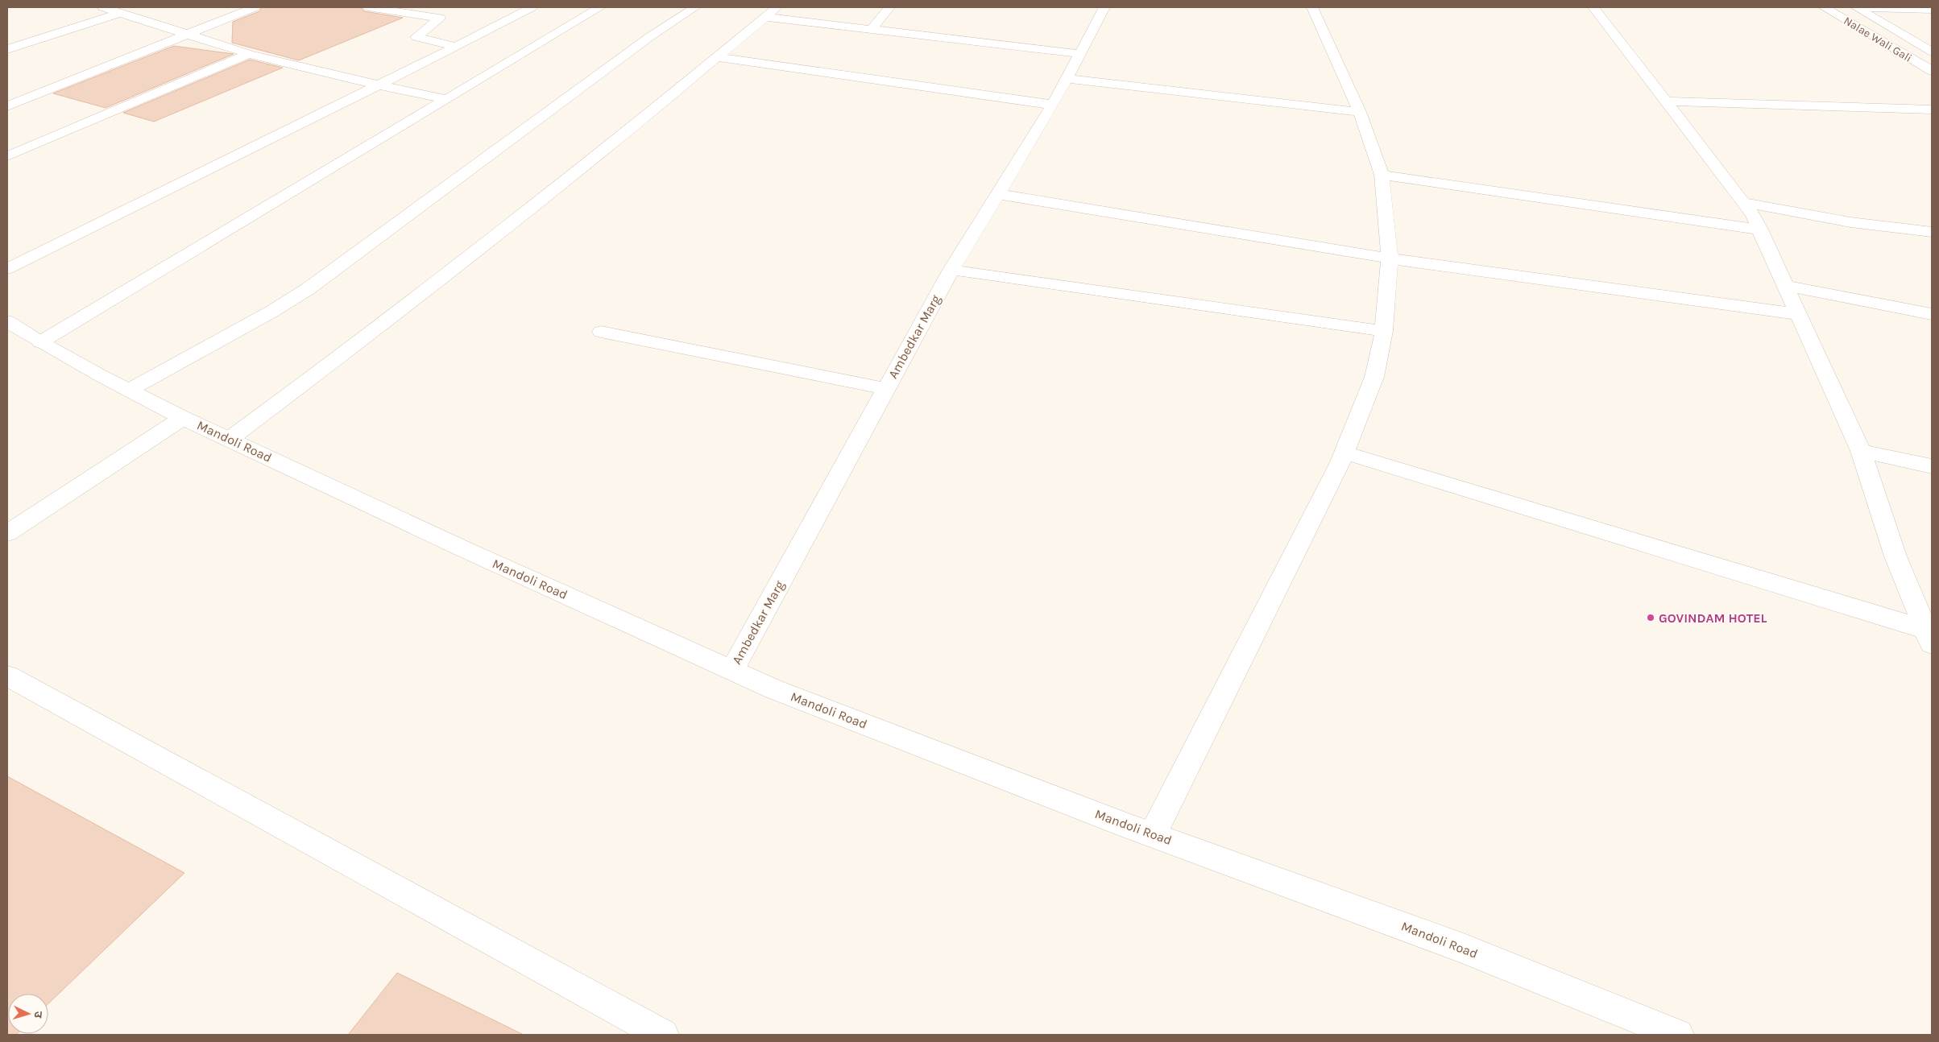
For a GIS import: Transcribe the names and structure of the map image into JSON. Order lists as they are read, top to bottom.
{
  "streets": {
    "street": ["Nalae Wali Gali", "Ambedkar Marg", "Mandoli Road"]
  },
  "crossings": [
    ["Ambedkar Marg", "Mandoli Road"]
  ],
  "places": ["GOVINDAM HOTEL"],
  "north": "right"
}
